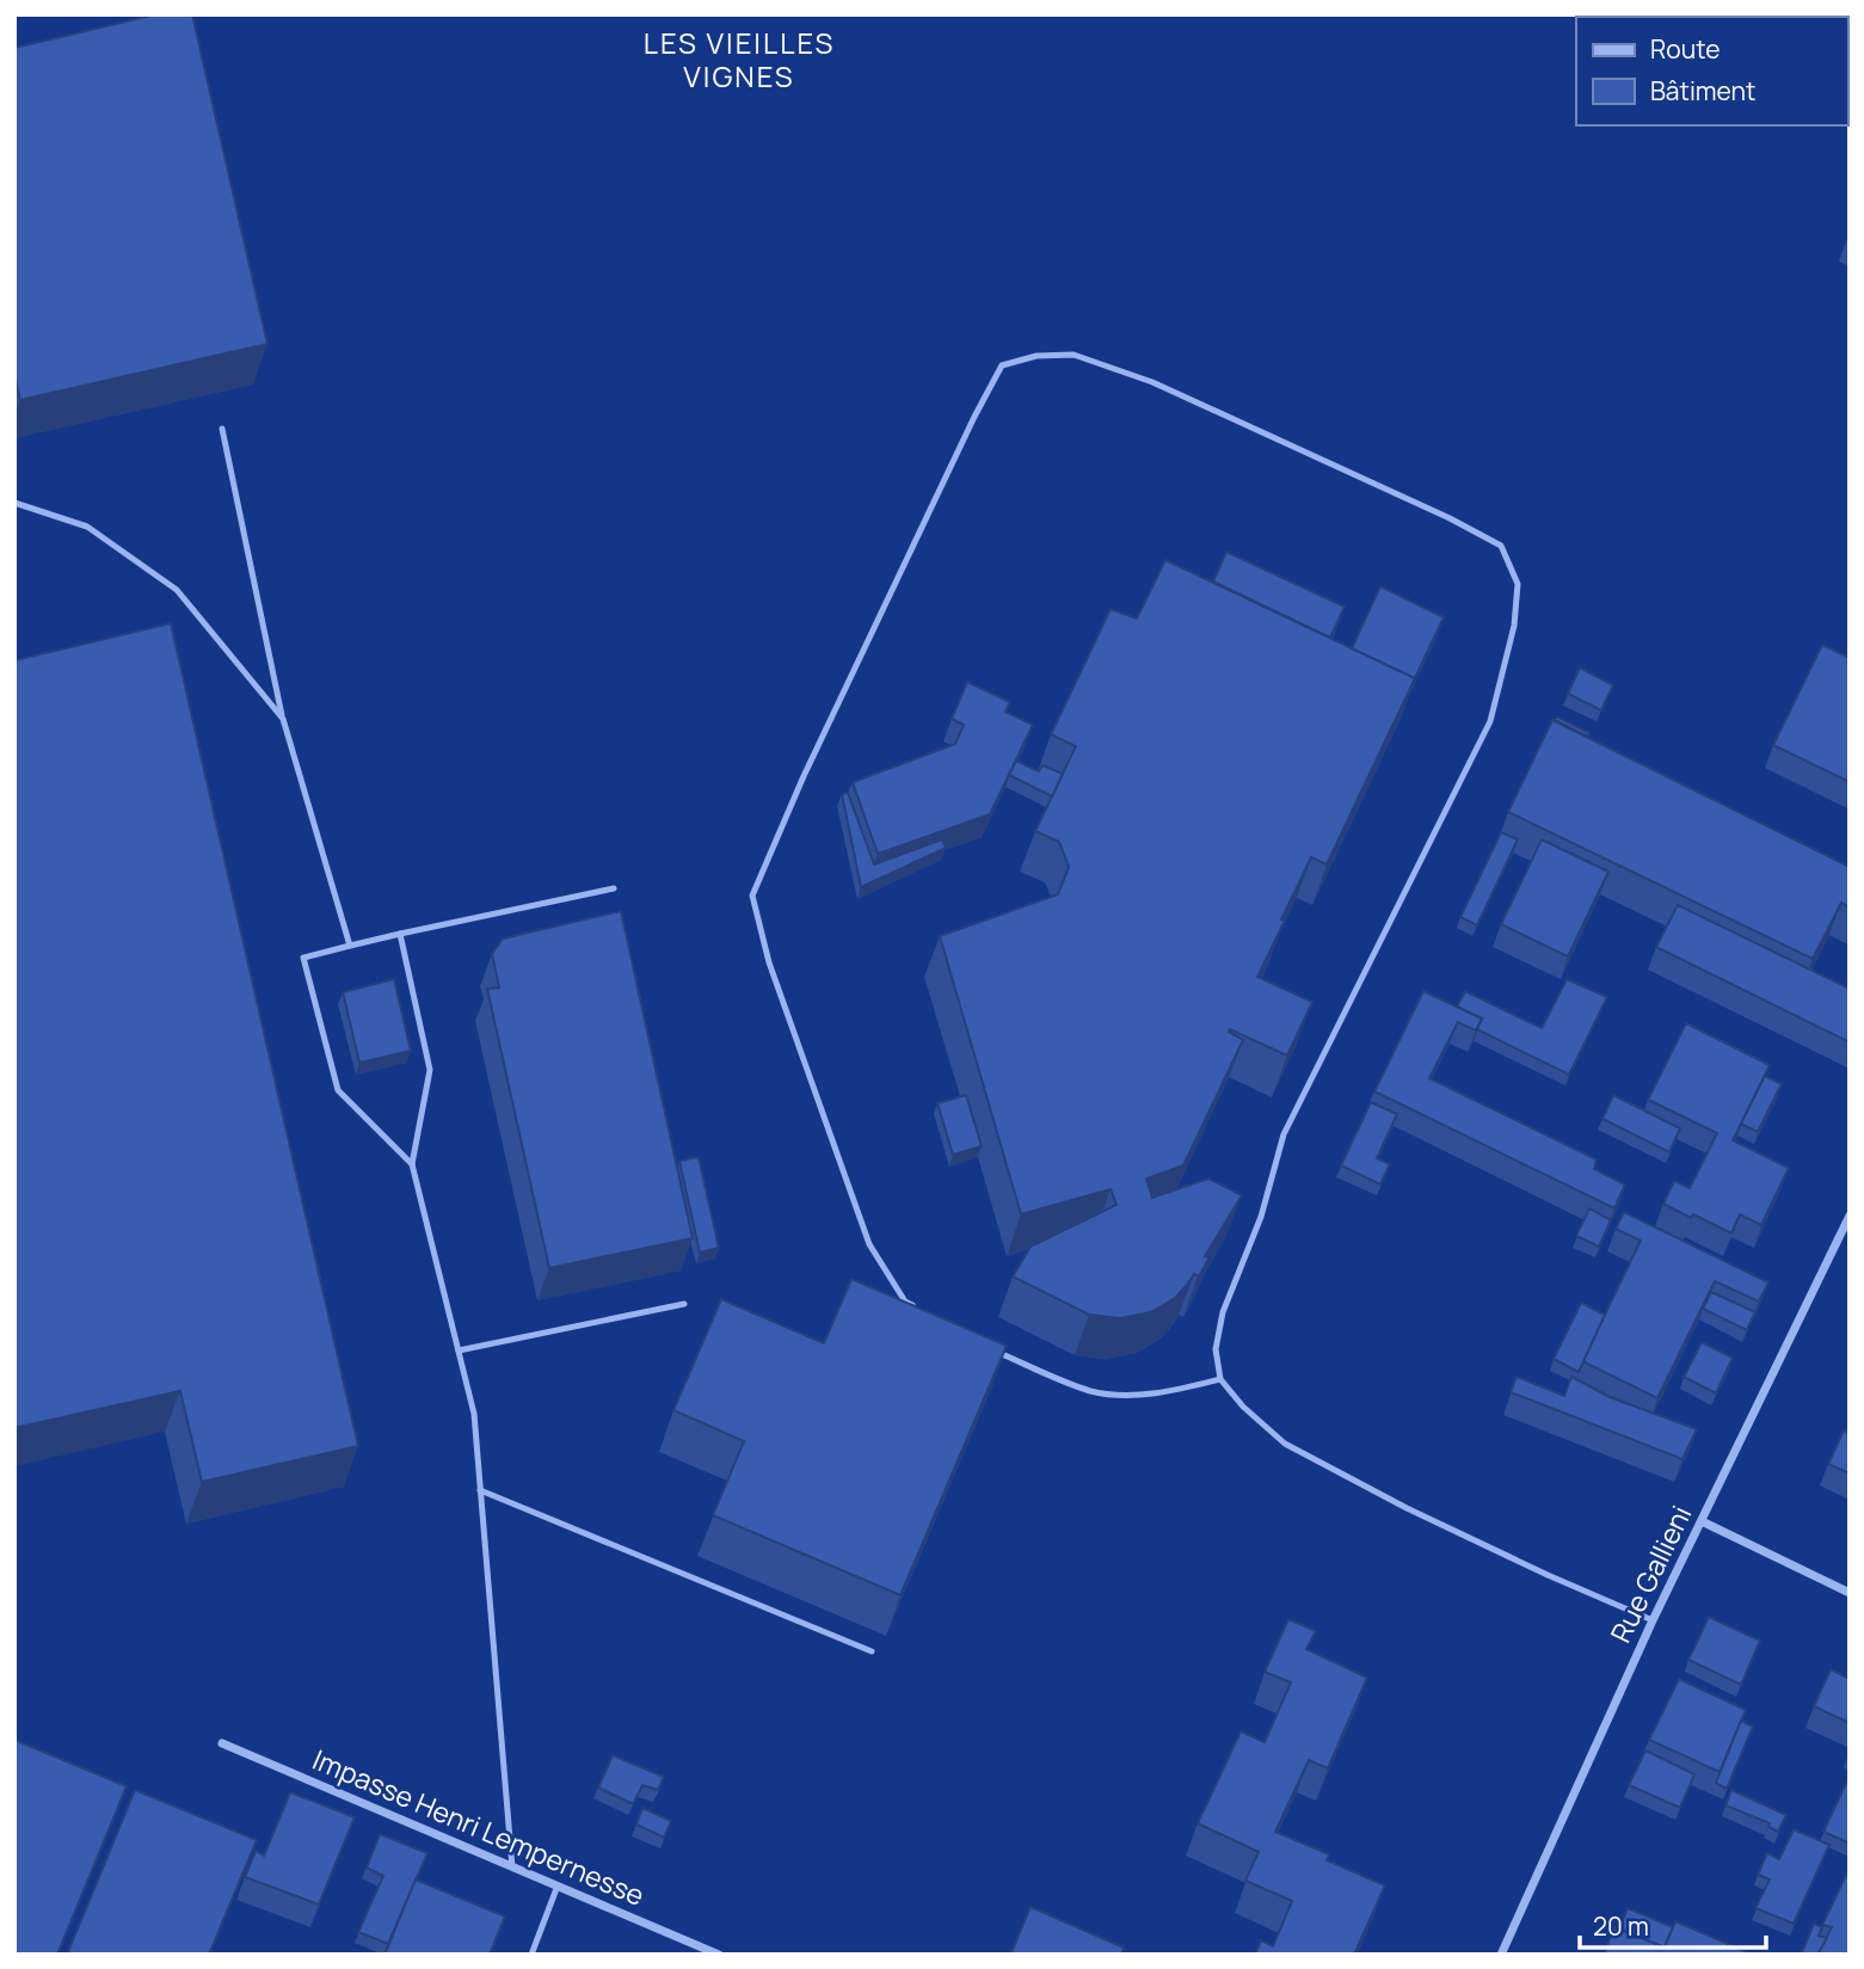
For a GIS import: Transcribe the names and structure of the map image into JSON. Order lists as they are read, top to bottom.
{
  "streets": {
    "street": ["Rue Gallieni", "Impasse Henri Lempernesse"]
  },
  "districts": ["LES VIEILLES VIGNES"],
  "legend": ["Route", "Bâtiment"],
  "scale_bar": "20 m"
}
